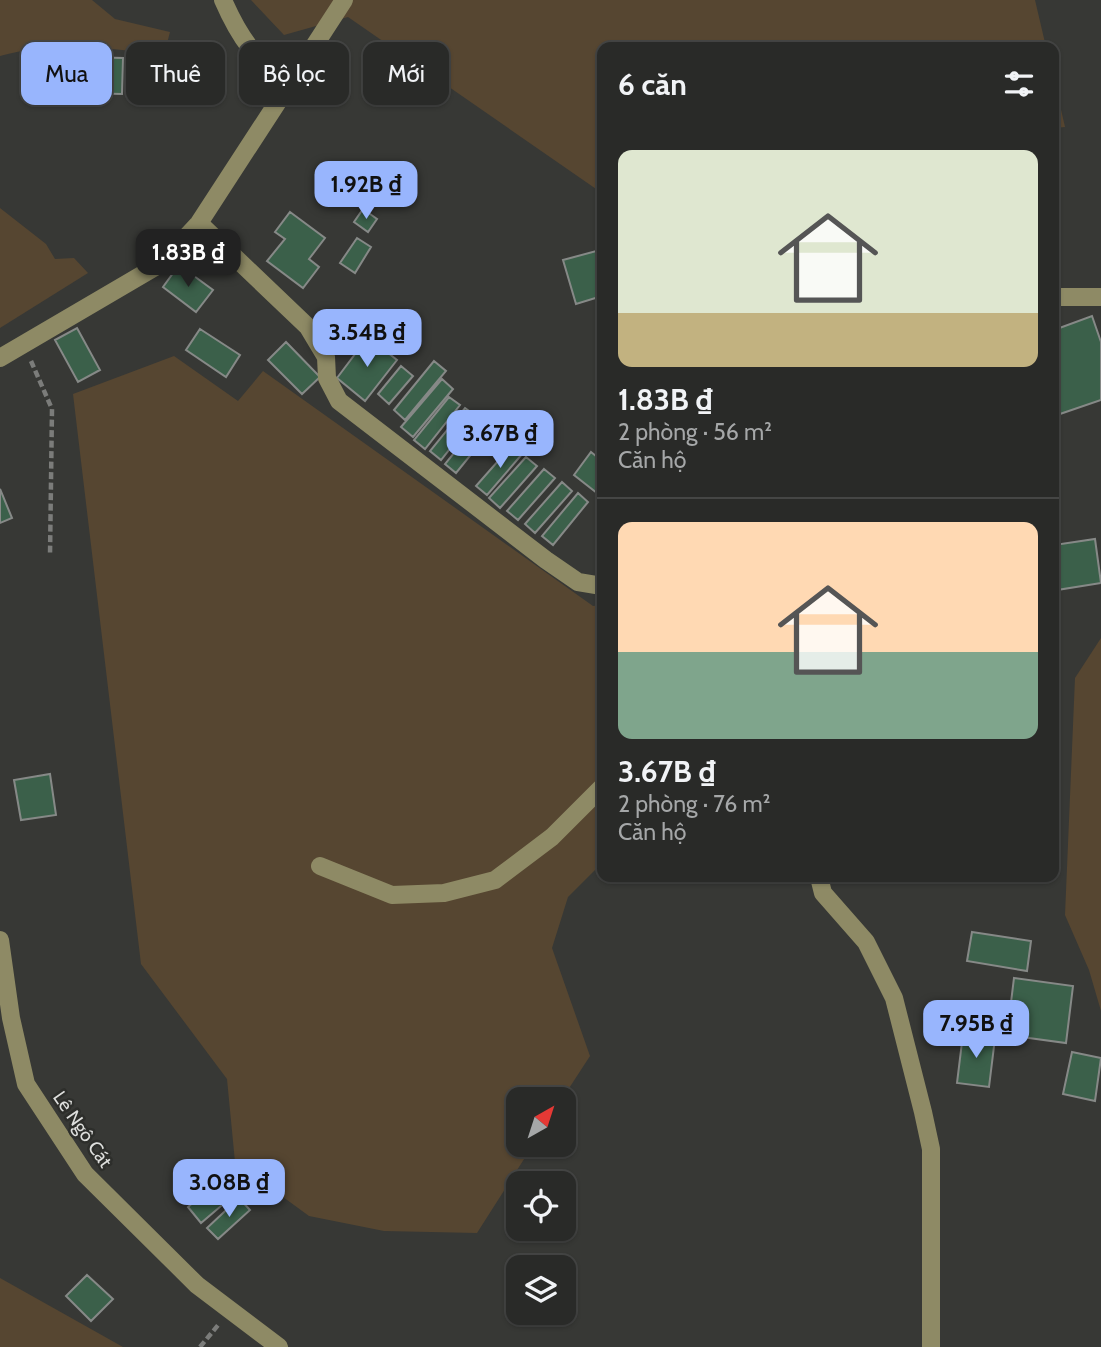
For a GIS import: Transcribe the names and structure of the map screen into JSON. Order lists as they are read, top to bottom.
{
  "streets": {
    "street": ["Lê Ngô Cát"]
  },
  "north": "top right",
  "page": {
    "chip": [
      "Mua",
      "Thuê",
      "Bộ lọc",
      "Mới"
    ],
    "heading": "6 căn",
    "list": [
      {
        "name": "1.83B ₫",
        "note": "2 phòng · 56 m² · Căn hộ"
      },
      {
        "name": "3.67B ₫",
        "note": "2 phòng · 76 m² · Căn hộ"
      }
    ],
    "price": [
      "1.92B ₫",
      "1.83B ₫",
      "3.54B ₫",
      "3.67B ₫",
      "7.95B ₫",
      "3.08B ₫"
    ]
  }
}
